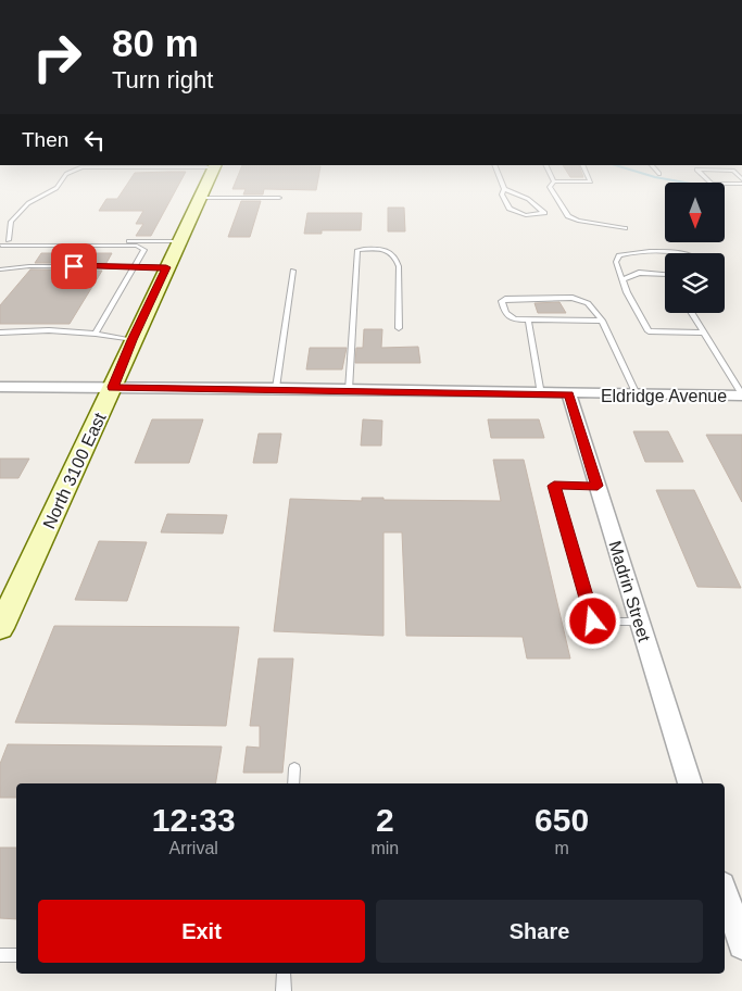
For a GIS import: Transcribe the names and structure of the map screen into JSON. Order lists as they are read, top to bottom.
{
  "streets": {
    "main road": ["North 3100 East"],
    "street": ["Eldridge Avenue", "Madrin Street"]
  },
  "crossings": [
    ["Eldridge Avenue", "North 3100 East"],
    ["Eldridge Avenue", "Madrin Street"]
  ],
  "north": "bottom",
  "page": {
    "turn": ["80 m", "Turn right"],
    "then": "Then",
    "eta": [
      "12:33",
      "Arrival",
      "2",
      "min",
      "650",
      "m"
    ],
    "buttons": ["Exit", "Share"]
  }
}
